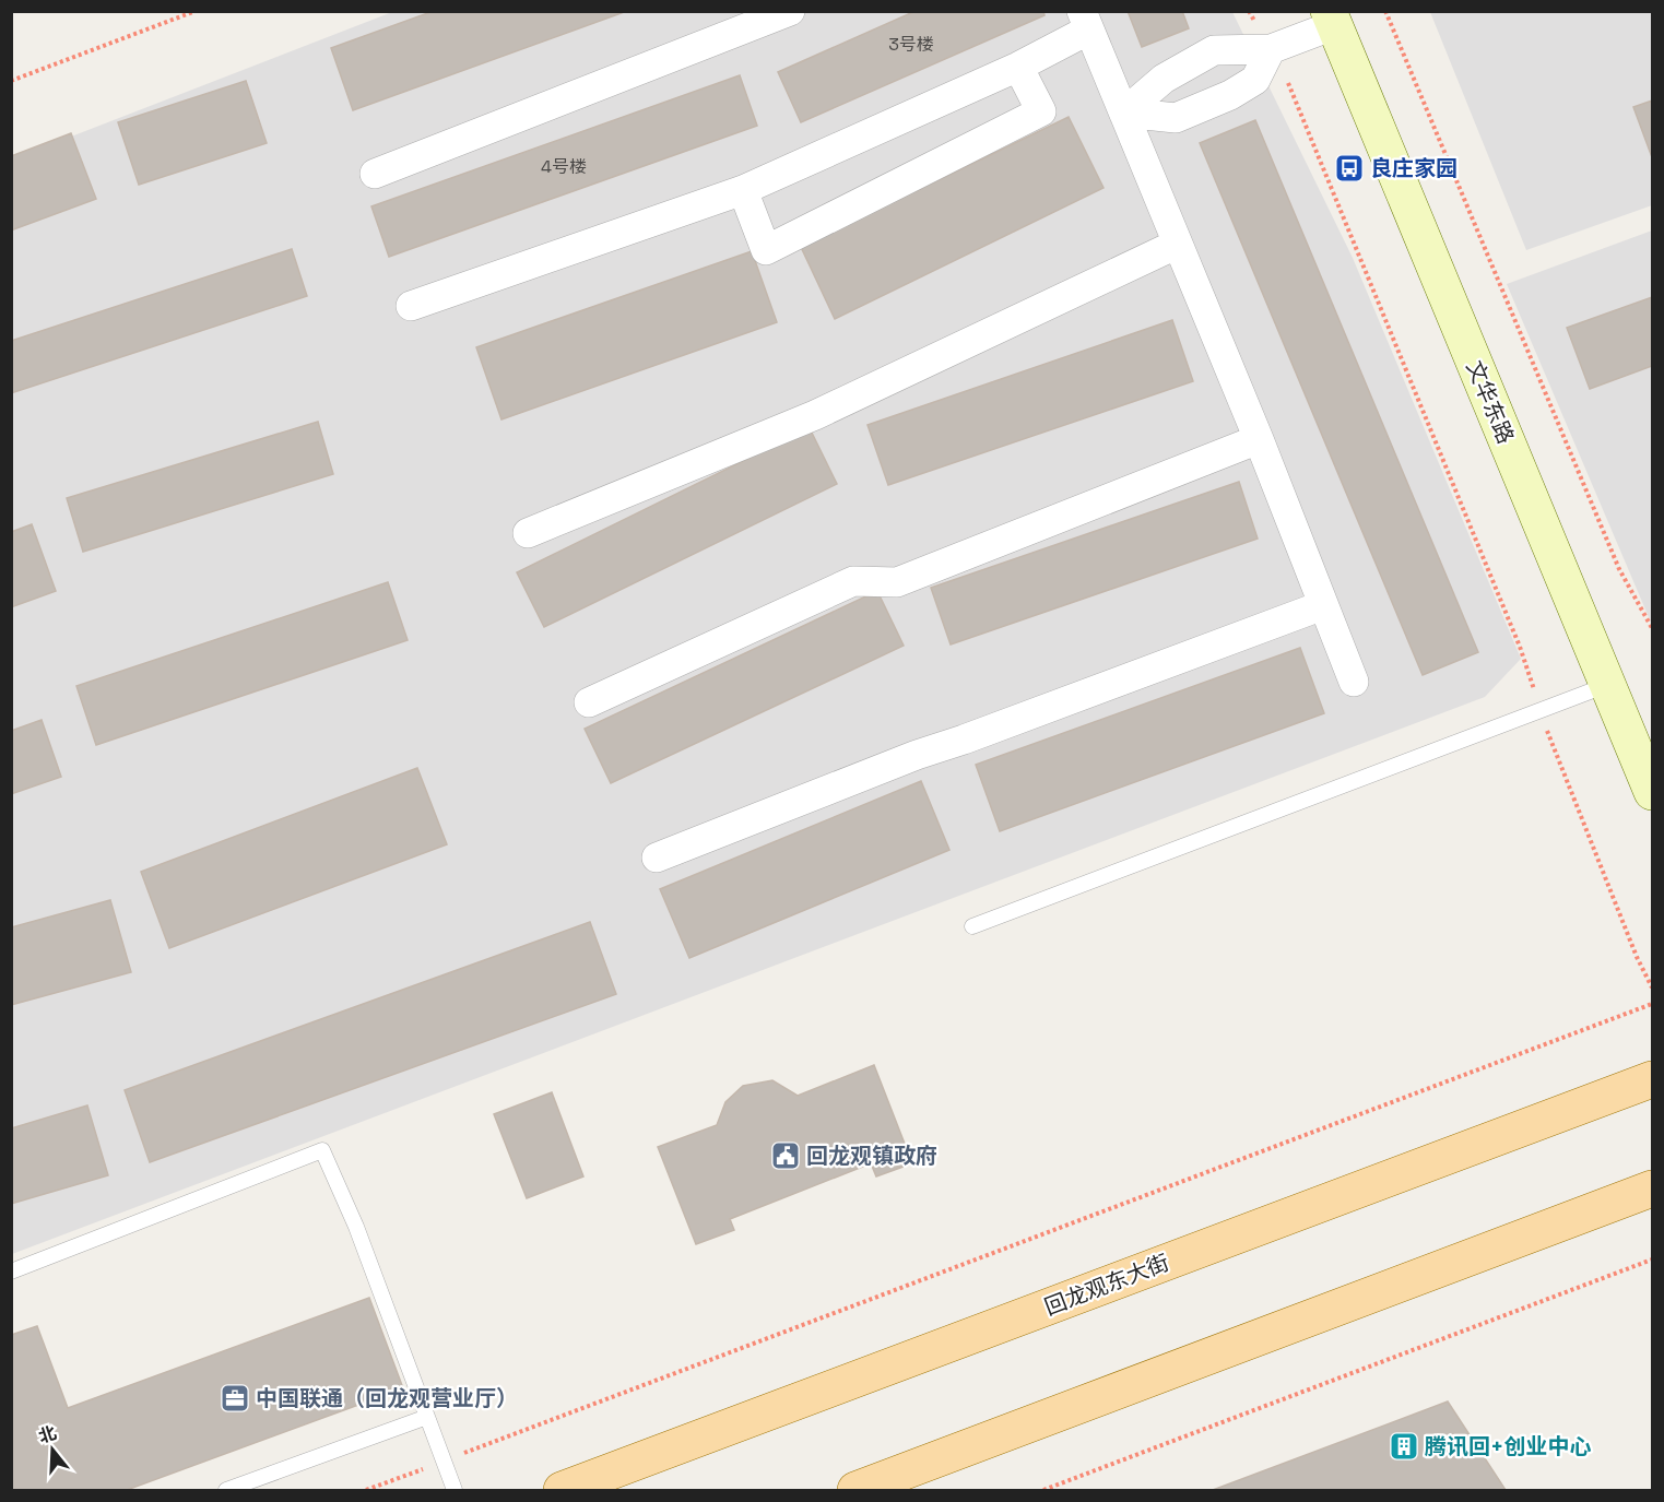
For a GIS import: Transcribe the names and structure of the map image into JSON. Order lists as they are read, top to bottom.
{
  "streets": {
    "main road": ["回龙观东大街"],
    "street": ["文华东路"]
  },
  "places": {
    "bus stop": ["良庄家园"],
    "public building": ["回龙观镇政府"],
    "office": ["中国联通（回龙观营业厅）"],
    "building": ["腾讯回+创业中心"]
  },
  "house_numbers": ["3号楼", "4号楼"],
  "north": "top"
}
